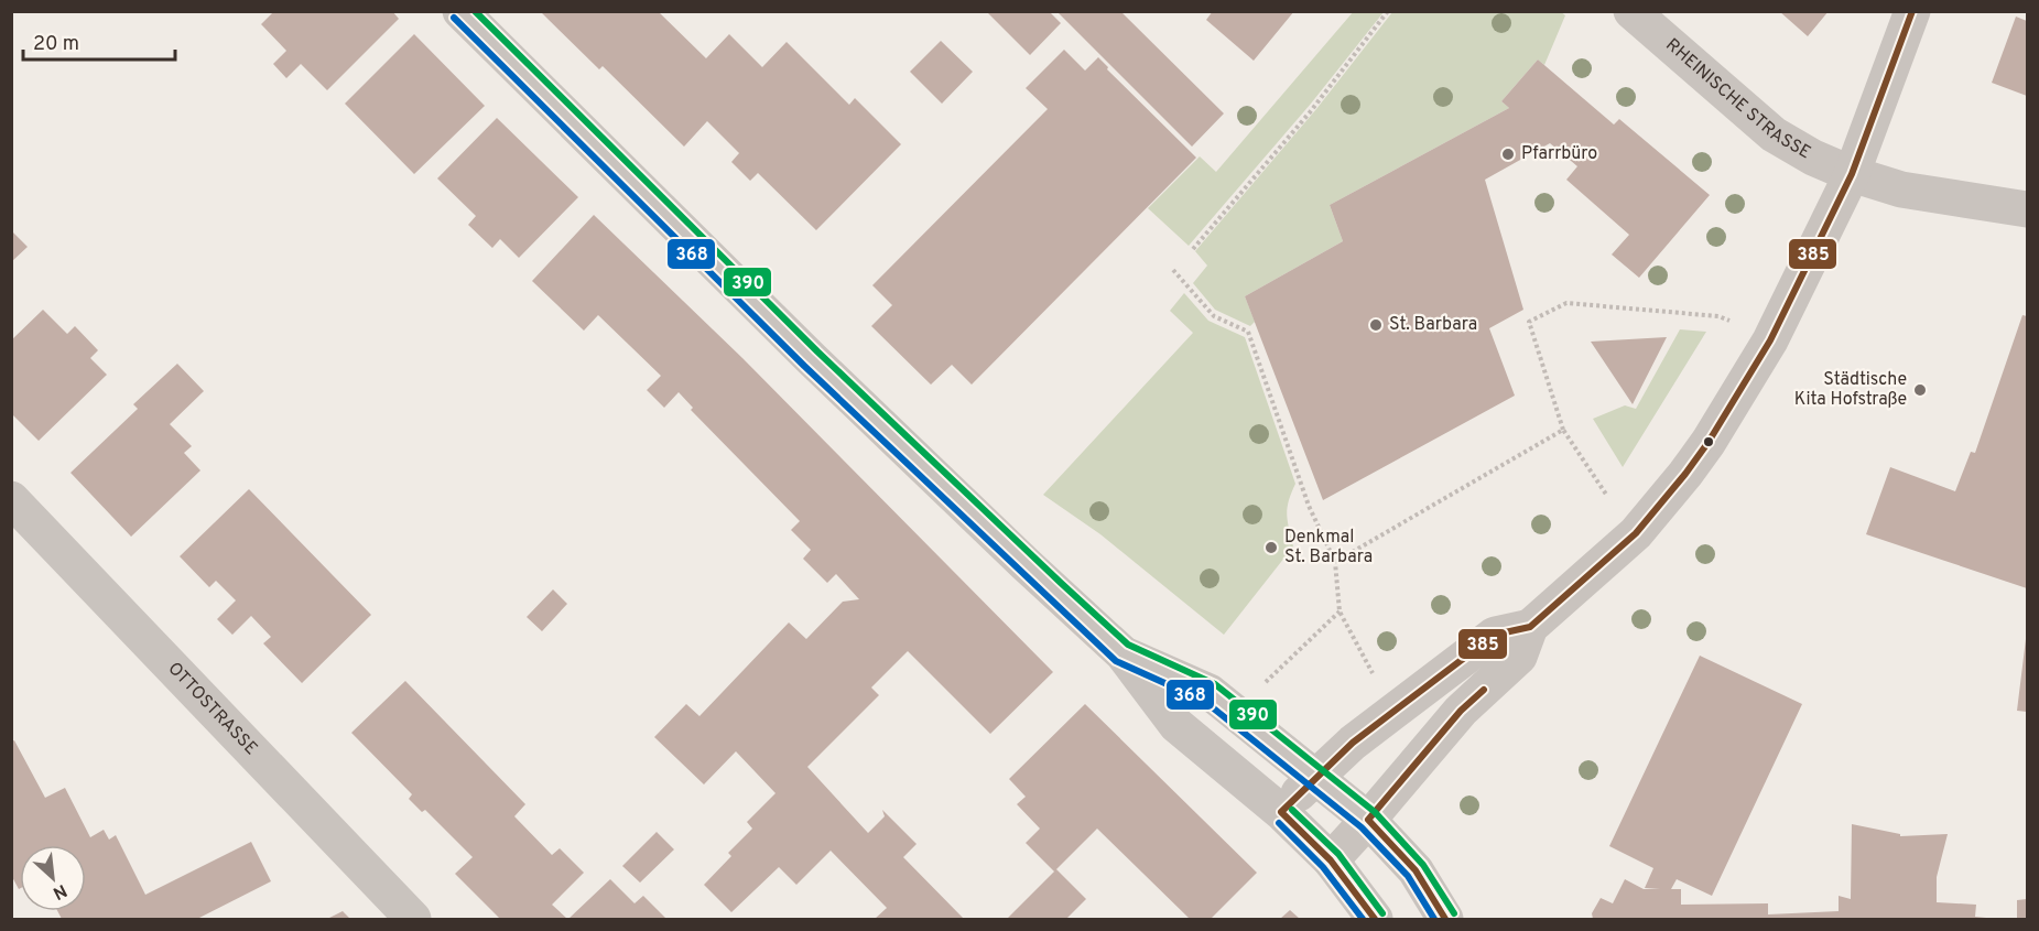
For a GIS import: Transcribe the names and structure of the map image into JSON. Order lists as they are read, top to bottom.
{
  "streets": {
    "street": ["RHEINISCHE STRASSE", "OTTOSTRASSE"]
  },
  "places": [
    "Pfarrbüro",
    "St. Barbara",
    "Städtische Kita Hofstraße",
    "Denkmal St. Barbara"
  ],
  "lines": ["transit line 385", "transit line 390", "transit line 368"],
  "scale_bar": "20 m",
  "north": "bottom right"
}
